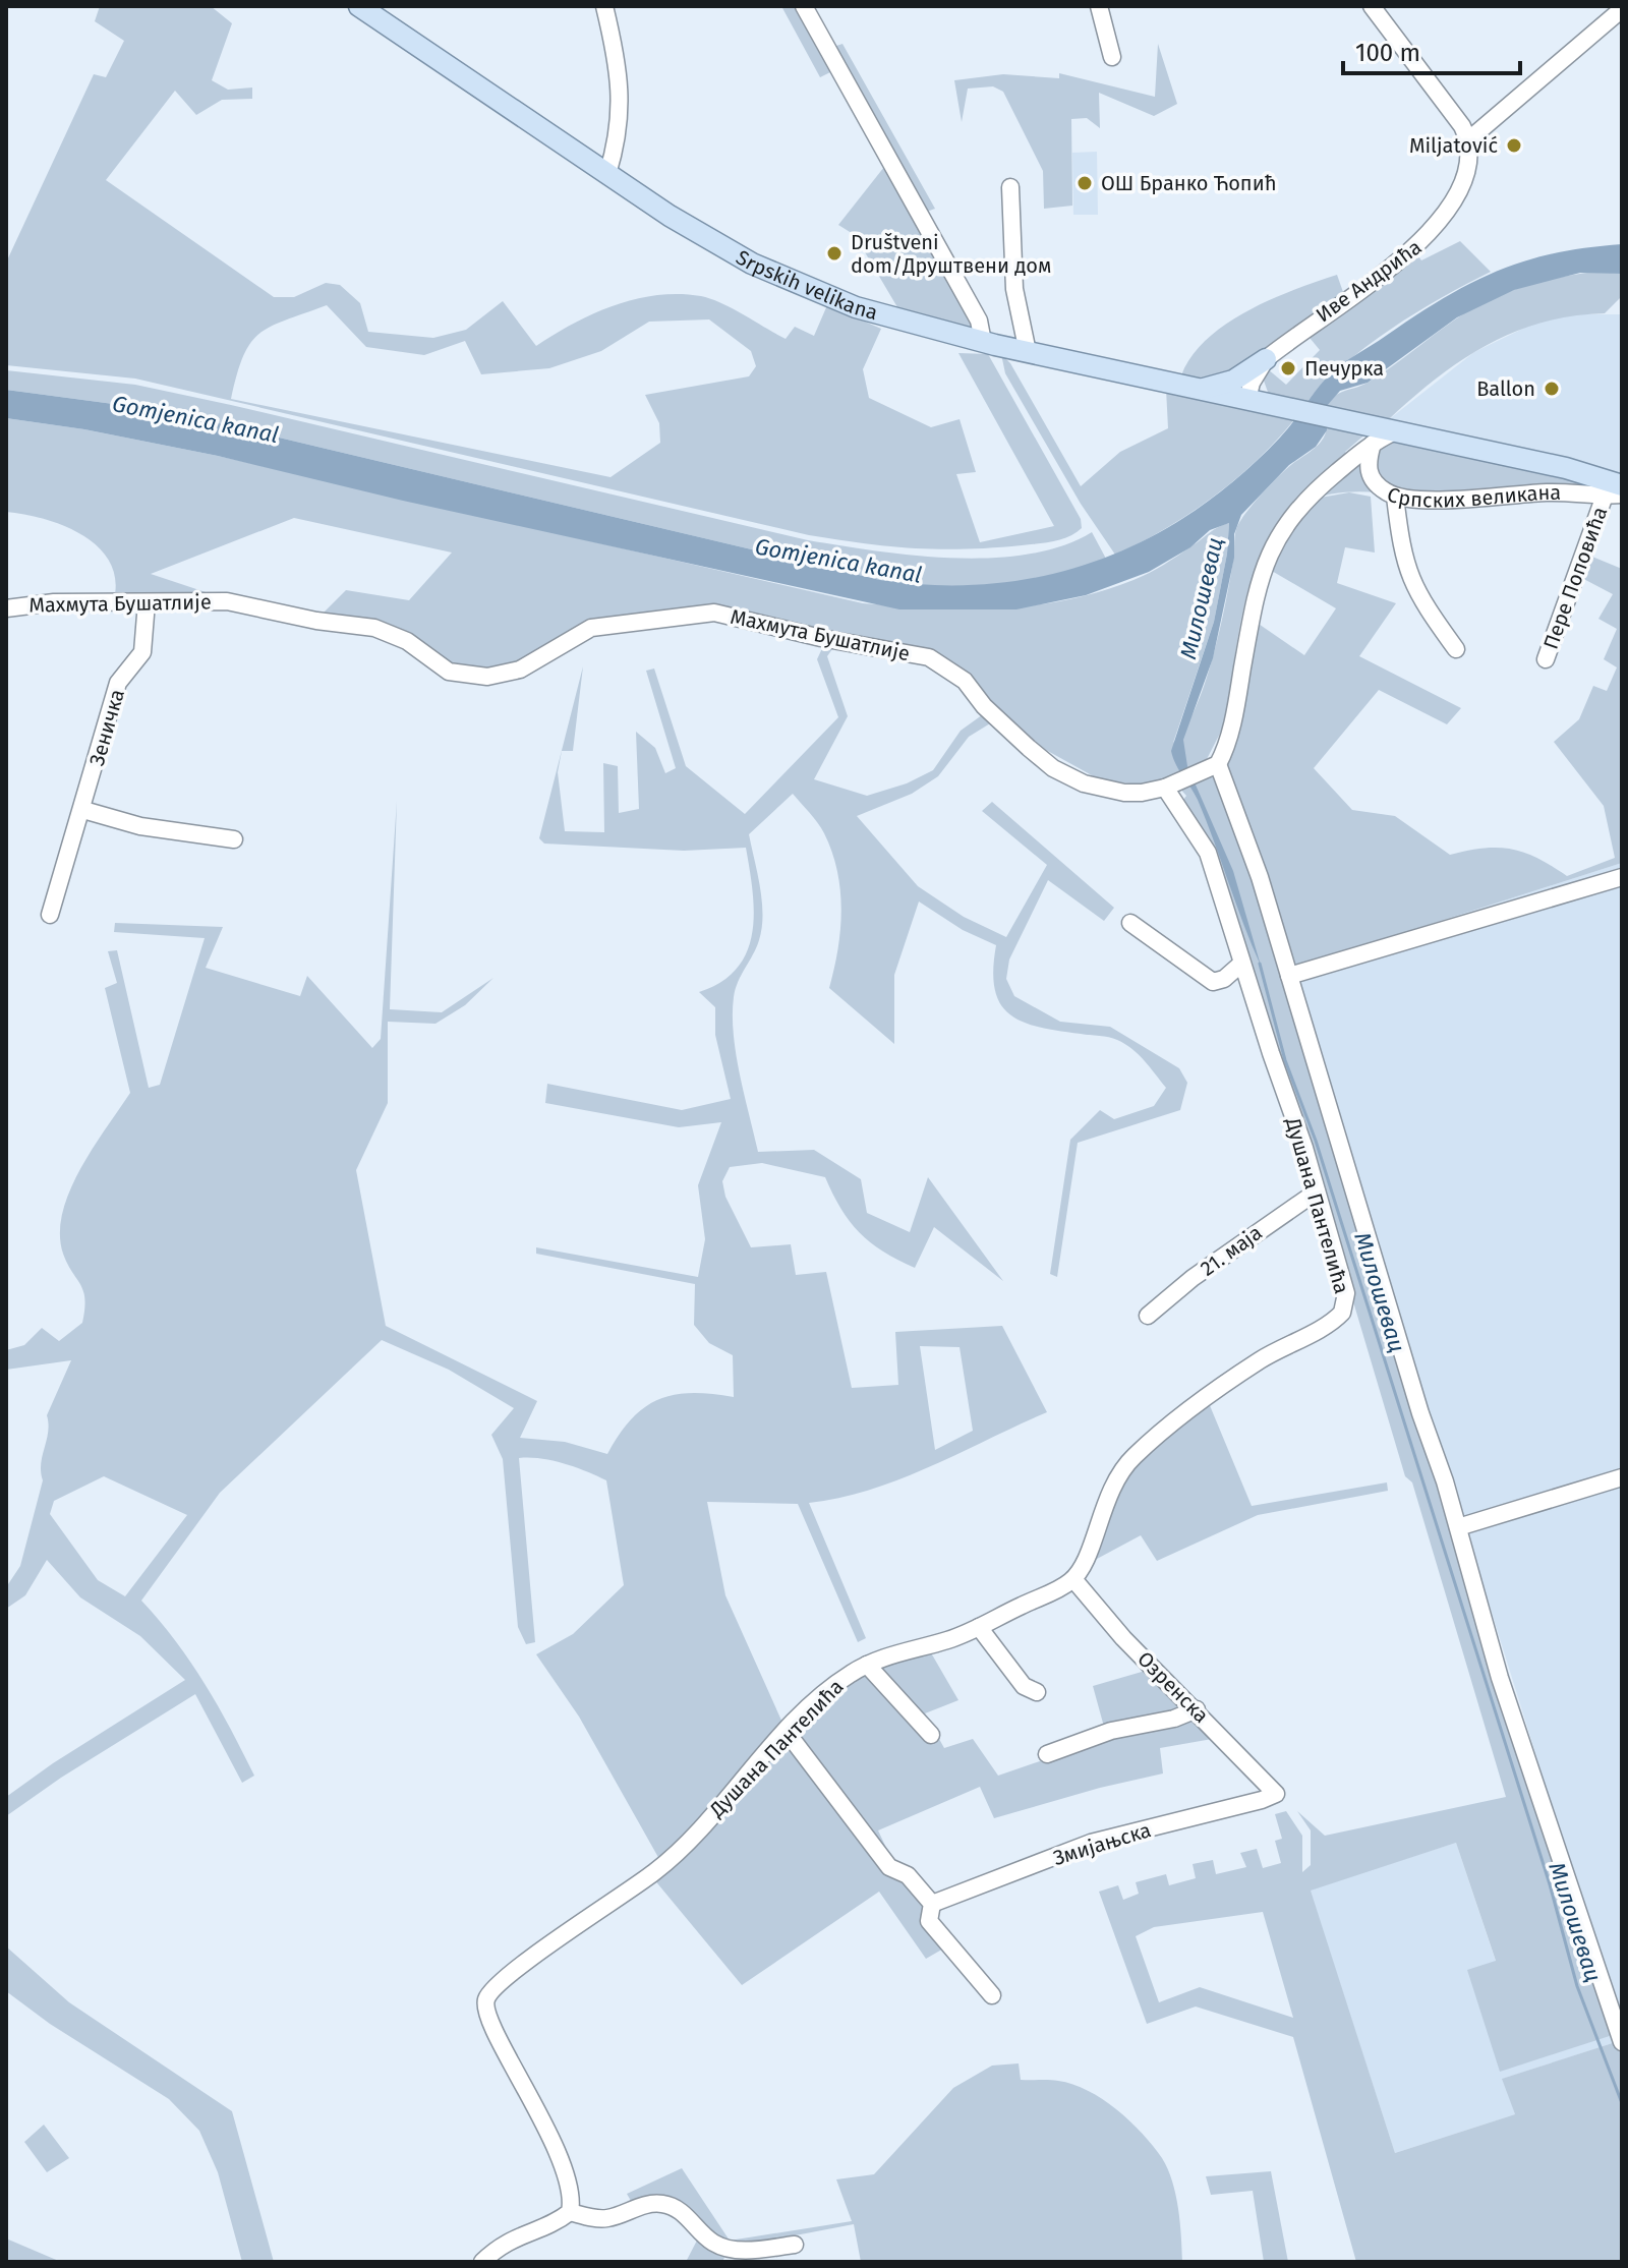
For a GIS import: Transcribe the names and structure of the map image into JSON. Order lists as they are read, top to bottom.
{
  "streets": {
    "main road": ["Srpskih velikana", "Српских великана"],
    "street": [
      "Иве Андрића",
      "Пере Поповића",
      "Махмута Бушатлије",
      "Зеничка",
      "Душана Пантелића",
      "21. маја",
      "Озренска",
      "Змијањска"
    ]
  },
  "crossings": [
    ["Srpskih velikana", "Српских великана"],
    ["Српских великана", "Пере Поповића"],
    ["Махмута Бушатлије", "Зеничка"],
    ["Махмута Бушатлије", "Душана Пантелића"],
    ["Душана Пантелића", "21. маја"],
    ["Душана Пантелића", "Озренска"],
    ["Озренска", "Змијањска"]
  ],
  "water": ["Gomjenica kanal", "Милошевац"],
  "places": [
    "Miljatović",
    "ОШ Бранко Ћопић",
    "Društveni dom/Друштвени дом",
    "Печурка",
    "Ballon"
  ],
  "scale_bar": "100 m"
}
